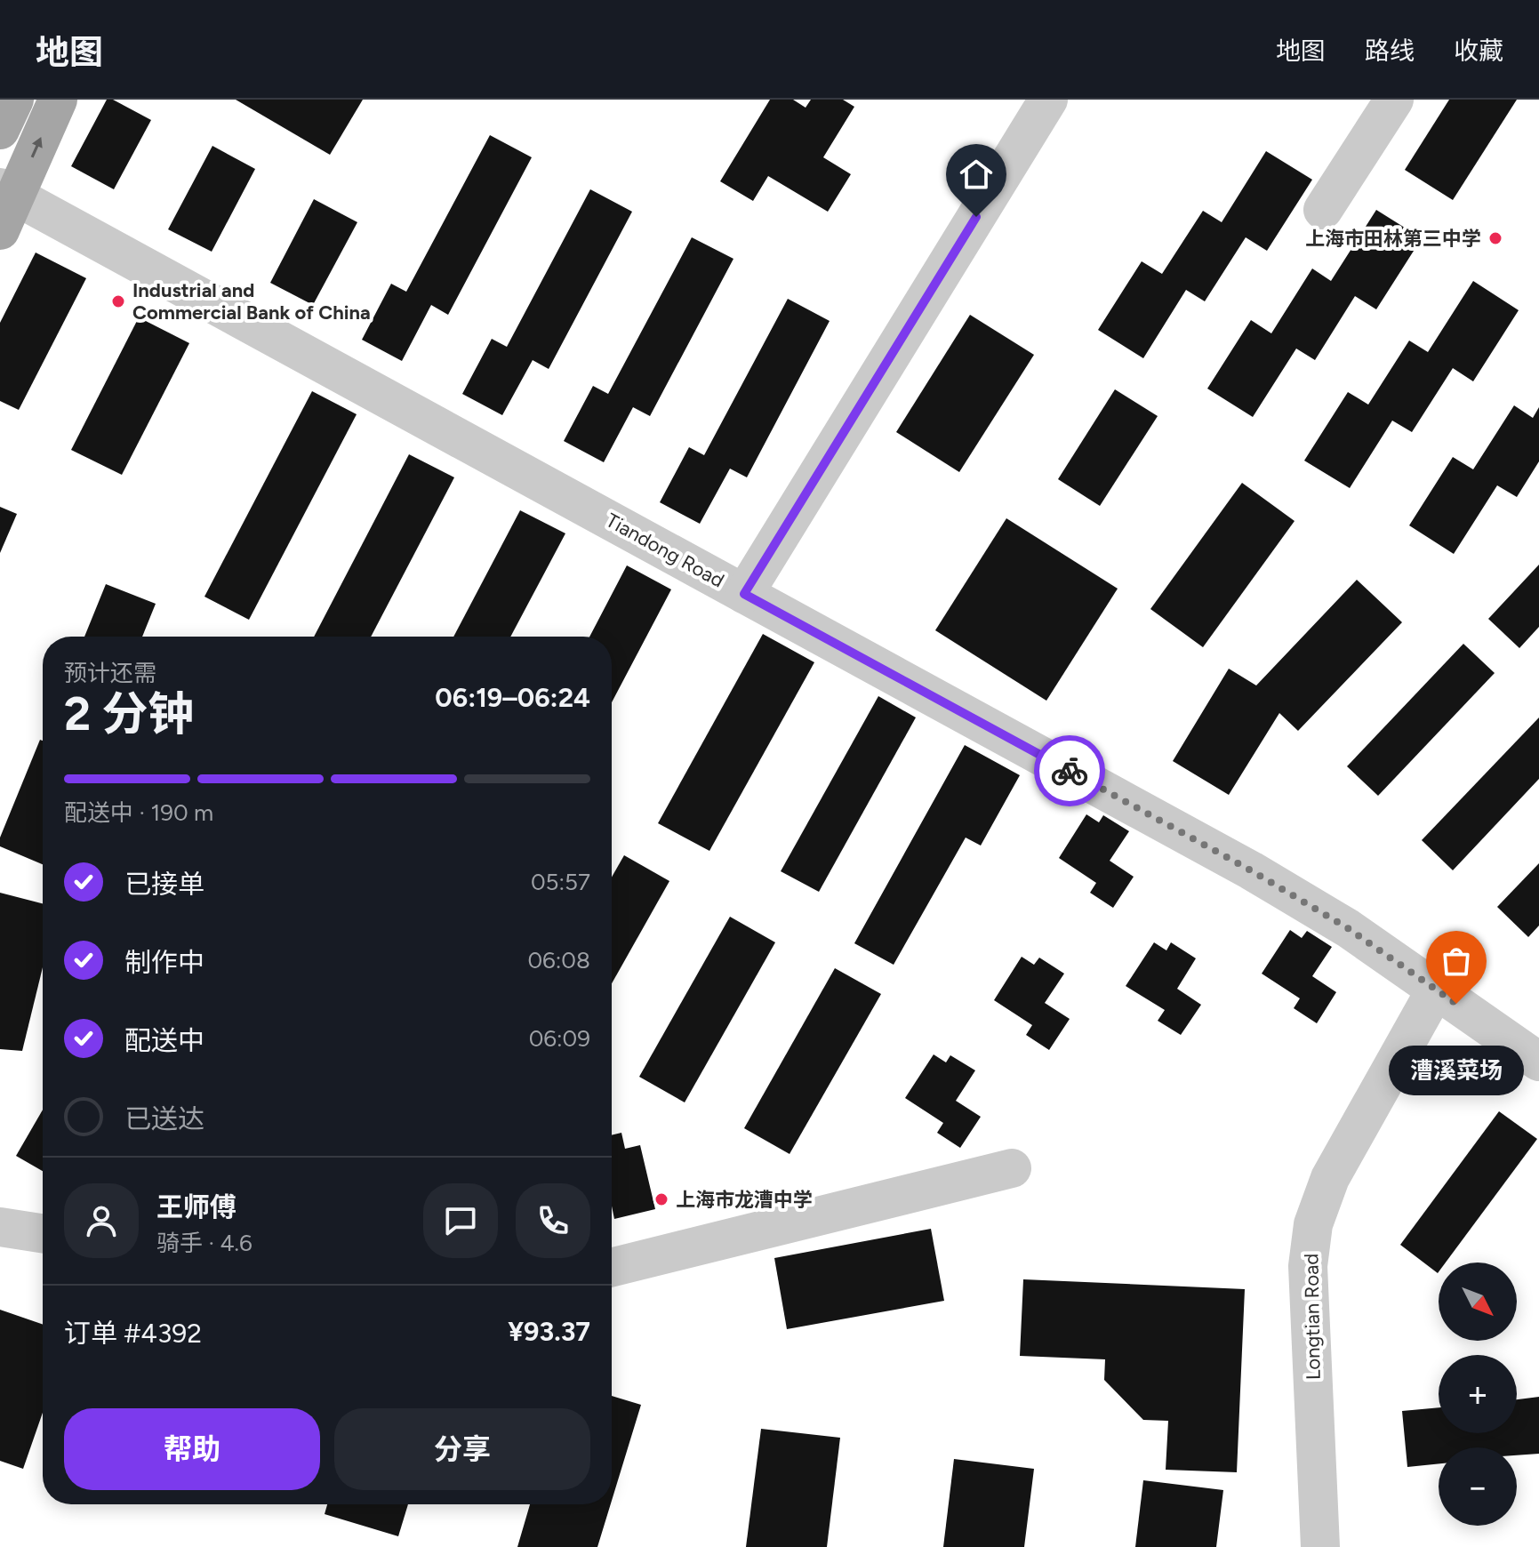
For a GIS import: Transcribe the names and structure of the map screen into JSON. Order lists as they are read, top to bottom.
{
  "streets": {
    "street": ["Tiandong Road", "Longtian Road"]
  },
  "crossings": [
    ["Tiandong Road", "Longtian Road"]
  ],
  "places": [
    "上海市田林第三中学",
    "Industrial and Commercial Bank of China",
    "漕溪菜场",
    "上海市龙漕中学"
  ],
  "north": "bottom right",
  "page": {
    "header": "地图",
    "nav": ["地图", "路线", "收藏"],
    "heading": ["2 分钟", "预计还需", "06:19–06:24"],
    "panel": [
      "王师傅",
      "骑手 · 4.6",
      "订单 #4392",
      "¥93.37"
    ],
    "bar": "配送中 · 190 m",
    "list": [
      ["已接单", "05:57"],
      ["制作中", "06:08"],
      ["配送中", "06:09"],
      "已送达"
    ],
    "bubble": "漕溪菜场",
    "map_buttons": ["+", "−"],
    "buttons": ["帮助", "分享"]
  }
}
